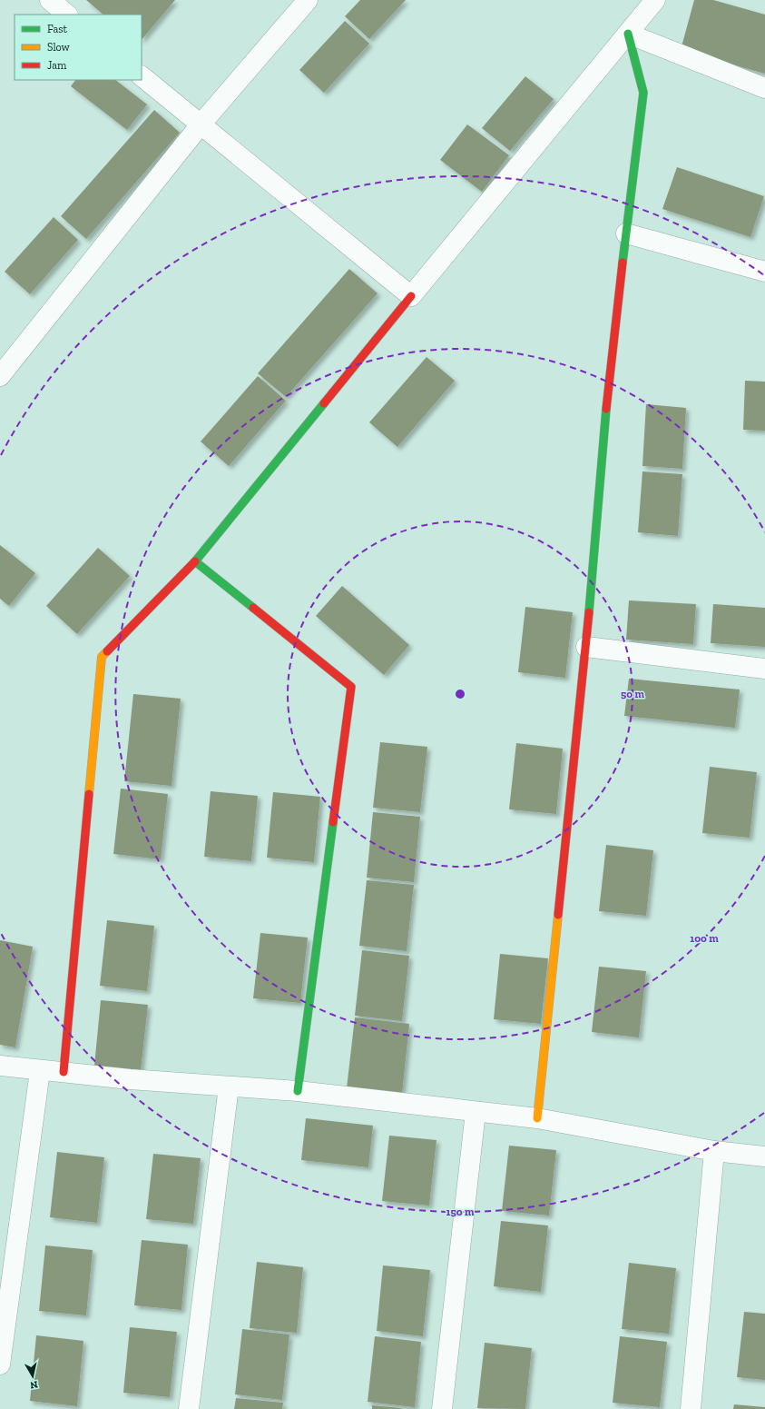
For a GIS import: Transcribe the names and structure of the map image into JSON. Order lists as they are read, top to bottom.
{
  "legend": ["Fast", "Slow", "Jam"],
  "north": "bottom",
  "rings": ["50 m", "100 m", "150 m"]
}
